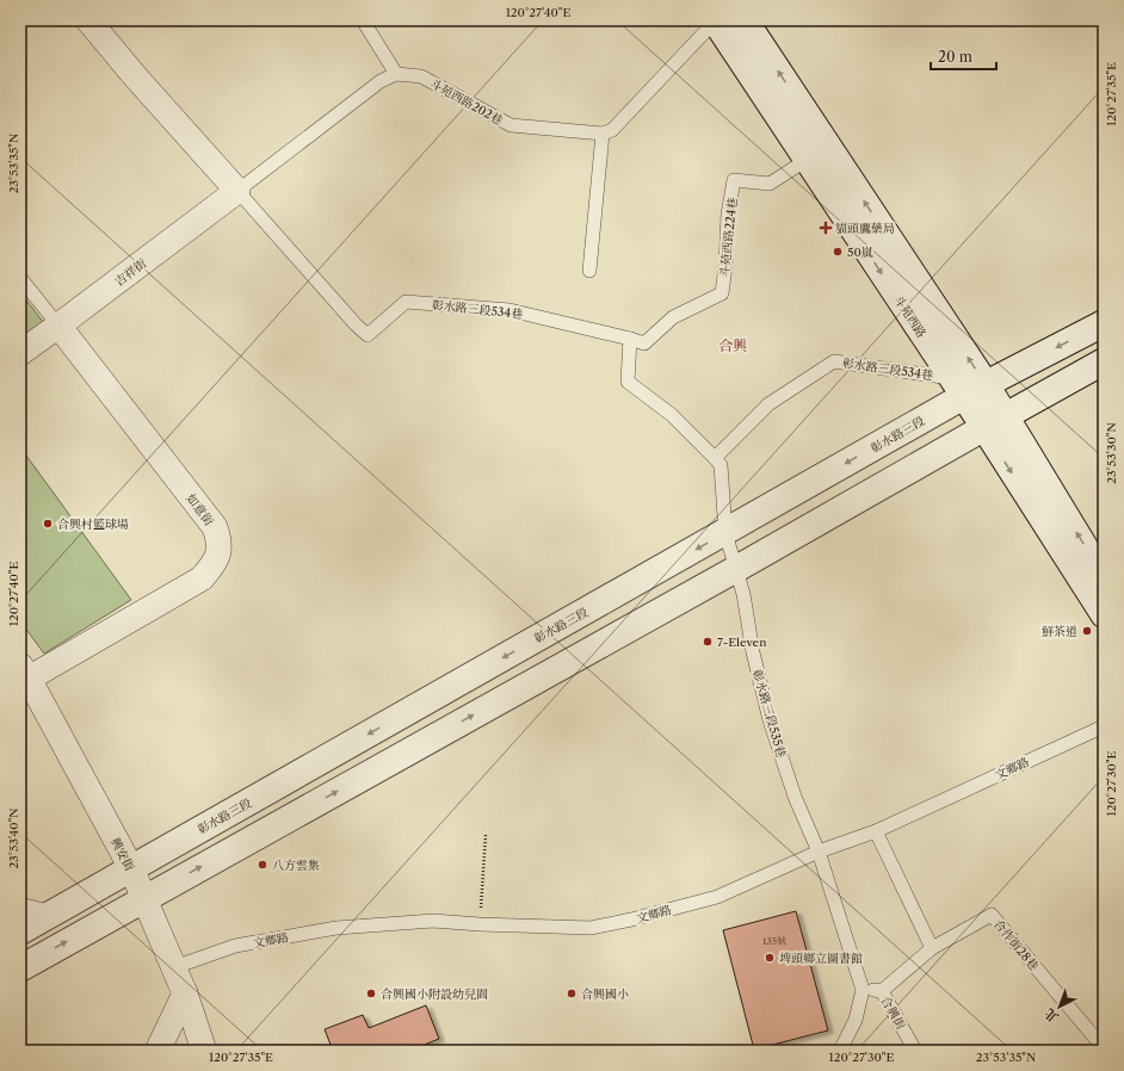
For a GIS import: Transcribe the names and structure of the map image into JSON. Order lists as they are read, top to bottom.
{
  "streets": {
    "street": [
      "吉祥街",
      "斗苑西路",
      "彰水路三段",
      "如意街",
      "興安街"
    ],
    "lane": [
      "斗苑西路202巷",
      "斗苑西路224巷",
      "彰水路三段534巷",
      "彰水路三段535巷",
      "文鄉路",
      "合作街28巷",
      "合興街"
    ]
  },
  "crossings": [
    ["斗苑西路224巷", "彰水路三段534巷"],
    ["斗苑西路224巷", "斗苑西路"],
    ["吉祥街", "彰水路三段534巷"],
    ["吉祥街", "如意街"],
    ["彰水路三段534巷", "斗苑西路"],
    ["彰水路三段534巷", "彰水路三段"],
    ["斗苑西路", "彰水路三段"],
    ["彰水路三段", "興安街"],
    ["如意街", "興安街"],
    ["彰水路三段535巷", "文鄉路"],
    ["彰水路三段535巷", "合興街"],
    ["文鄉路", "興安街"]
  ],
  "districts": ["合興"],
  "places": {
    "health": ["貓頭鷹藥局"],
    "other": [
      "50嵐",
      "合興村籃球場",
      "鮮茶道",
      "7-Eleven",
      "八方雲集",
      "埤頭鄉立圖書館",
      "合興國小附設幼兒園",
      "合興國小"
    ]
  },
  "house_numbers": ["135號"],
  "scale_bar": "20 m",
  "north": "bottom left",
  "coordinates": [
    "120°27'40\"E",
    "120°27'35\"E",
    "23°53'35\"N",
    "23°53'30\"N",
    "120°27'30\"E",
    "23°53'40\"N"
  ]
}
